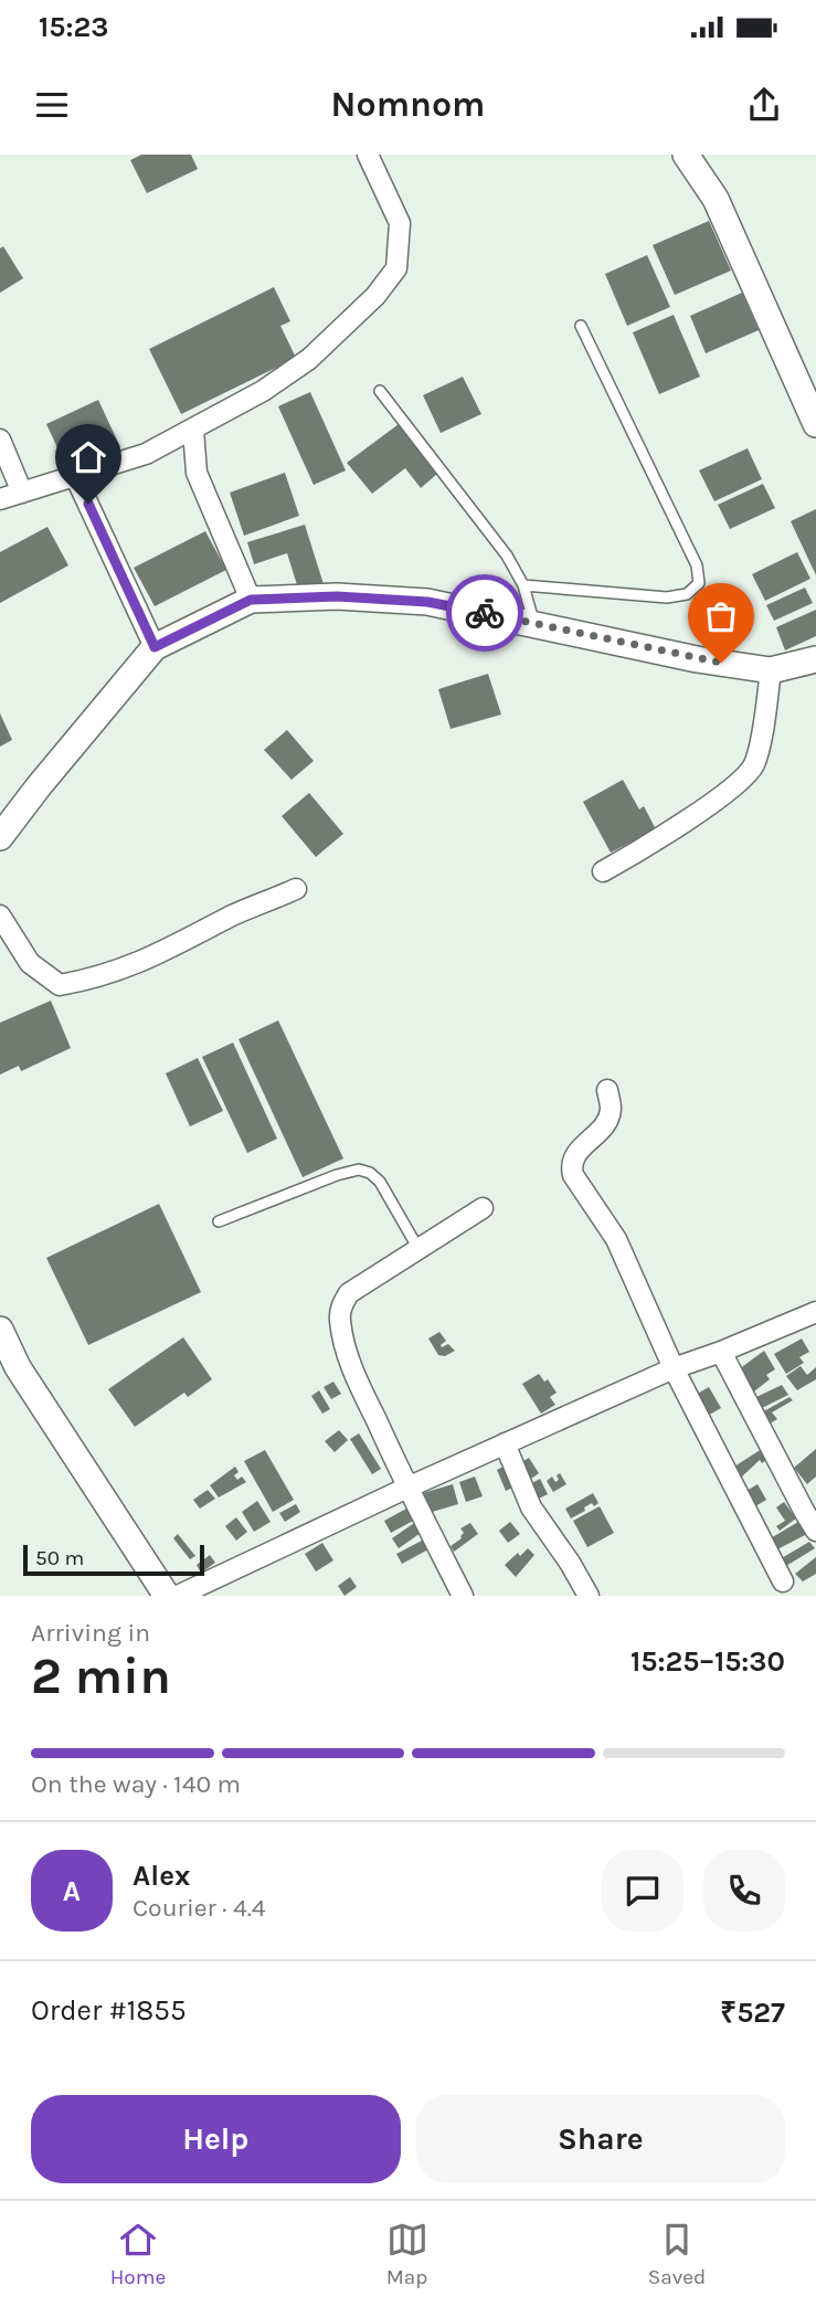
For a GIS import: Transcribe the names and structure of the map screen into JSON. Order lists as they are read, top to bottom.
{
  "scale_bar": "50 m",
  "page": {
    "status": "15:23",
    "header": "Nomnom",
    "scale": "50 m",
    "heading": ["2 min", "Arriving in", "15:25–15:30"],
    "panel": [
      "Alex",
      "Courier · 4.4",
      "Order #1855",
      "₹527"
    ],
    "bar": "On the way · 140 m",
    "round": "A",
    "buttons": ["Help", "Share"],
    "tabs": ["Home", "Map", "Saved"]
  }
}
